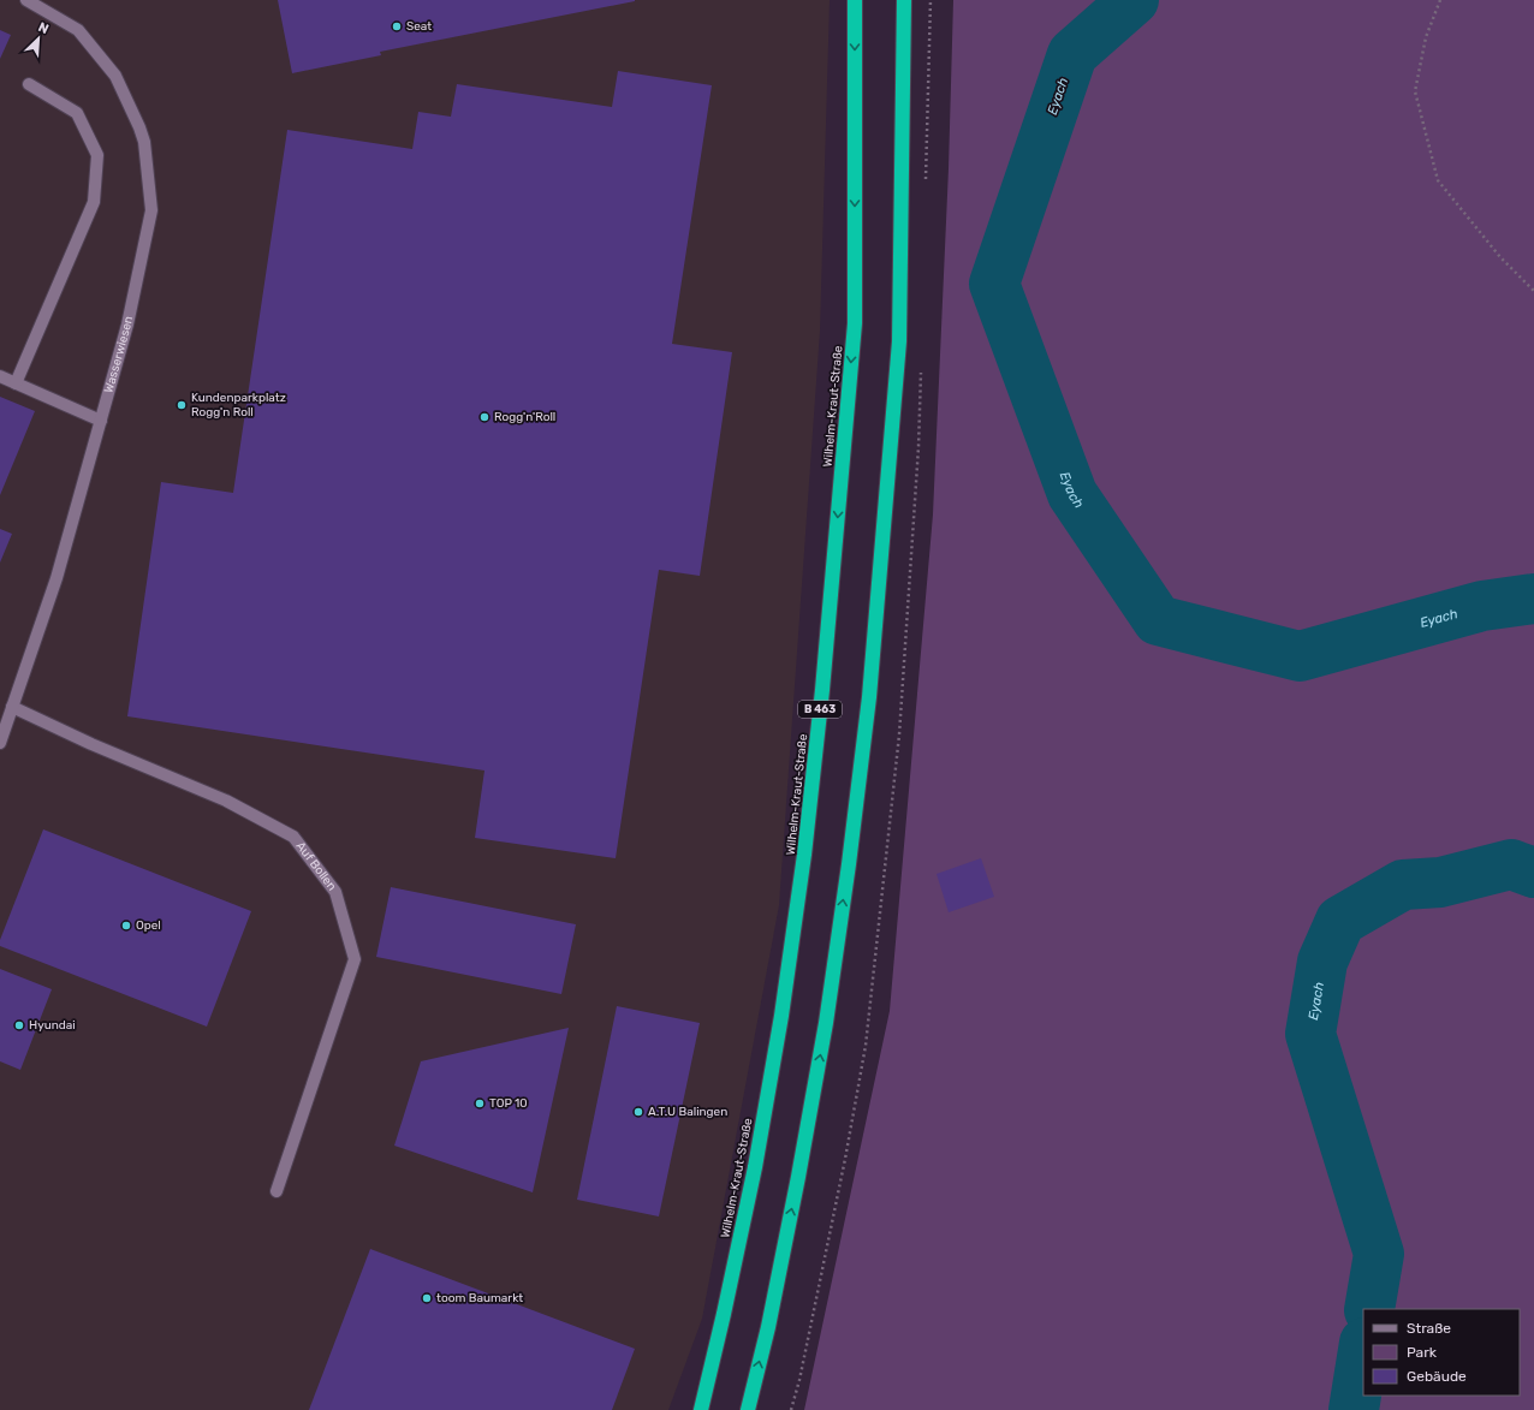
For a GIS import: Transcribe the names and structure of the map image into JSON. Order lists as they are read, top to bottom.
{
  "streets": {
    "highway": ["Wilhelm-Kraut-Straße", "B 463"],
    "street": ["Wasserwiesen", "Auf Bollen"]
  },
  "crossings": [
    ["Wasserwiesen", "Auf Bollen"]
  ],
  "water": ["Eyach"],
  "places": [
    "Seat",
    "Kundenparkplatz Rogg'n Roll",
    "Rogg'n'Roll",
    "Opel",
    "Hyundai",
    "TOP 10",
    "A.T.U Balingen",
    "toom Baumarkt"
  ],
  "legend": ["Straße", "Park", "Gebäude"],
  "north": "top right"
}
